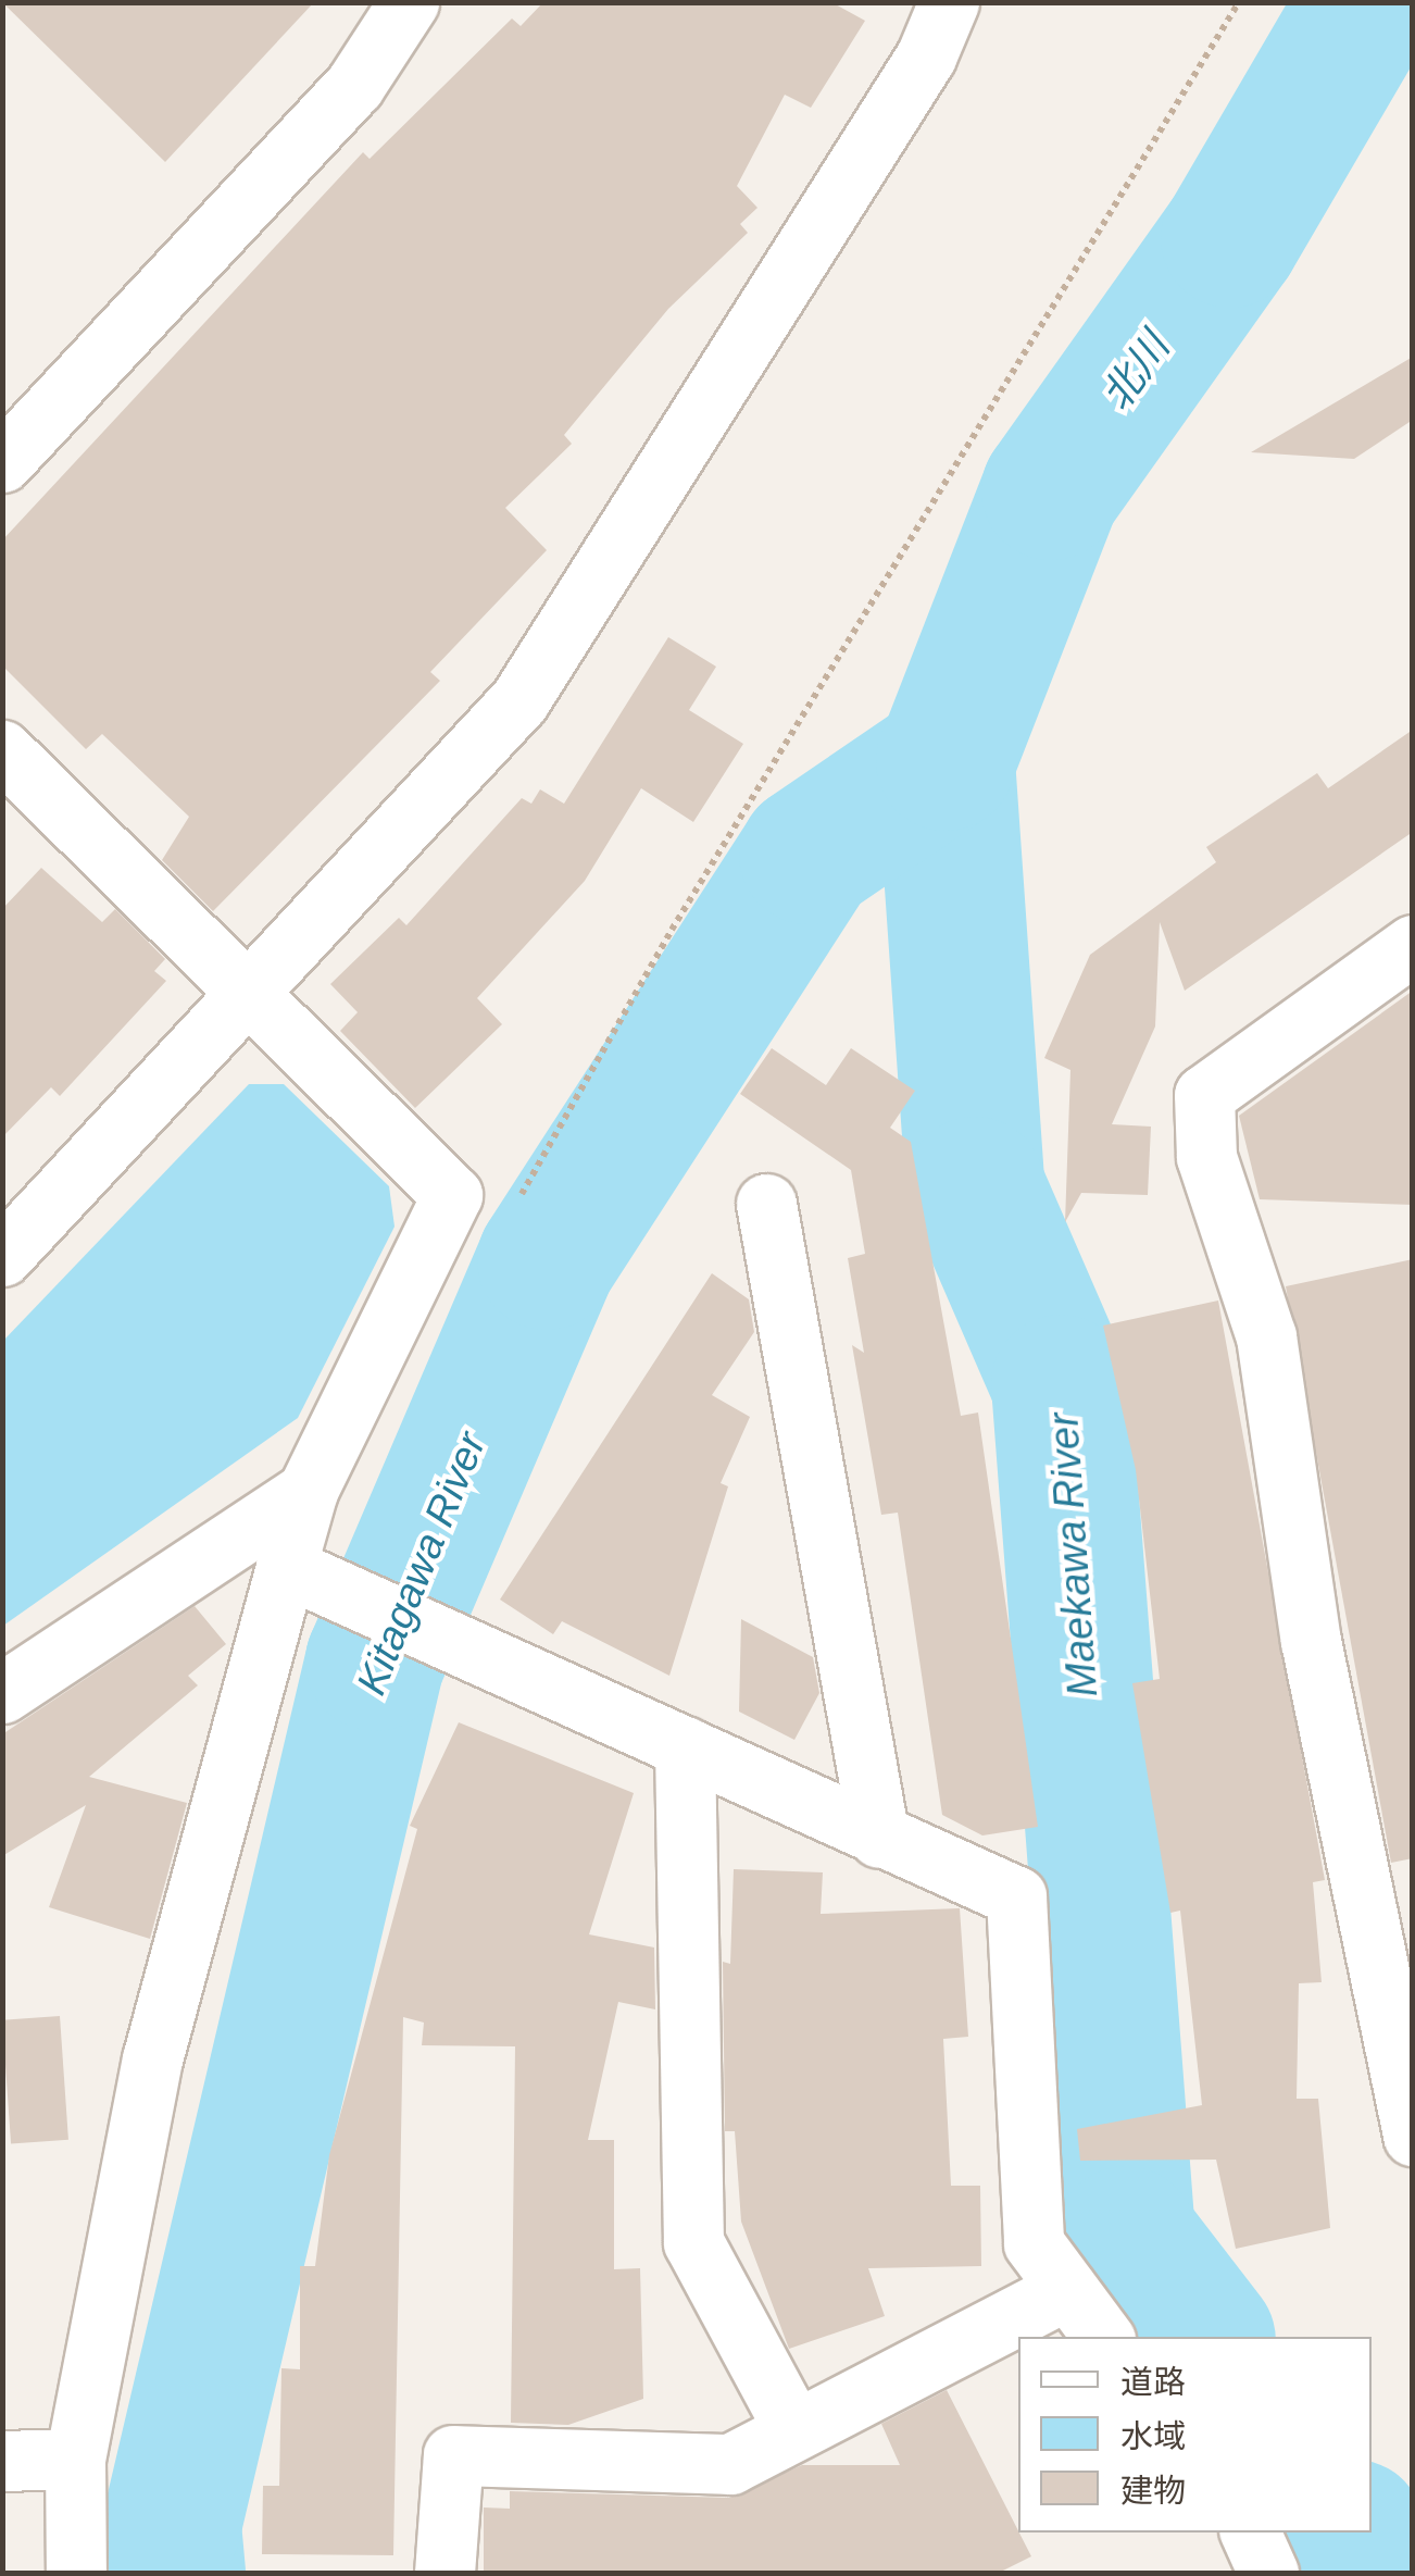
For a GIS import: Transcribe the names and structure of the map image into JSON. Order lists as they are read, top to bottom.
{
  "water": ["北川", "Maekawa River", "Kitagawa River"],
  "legend": ["道路", "水域", "建物"]
}
